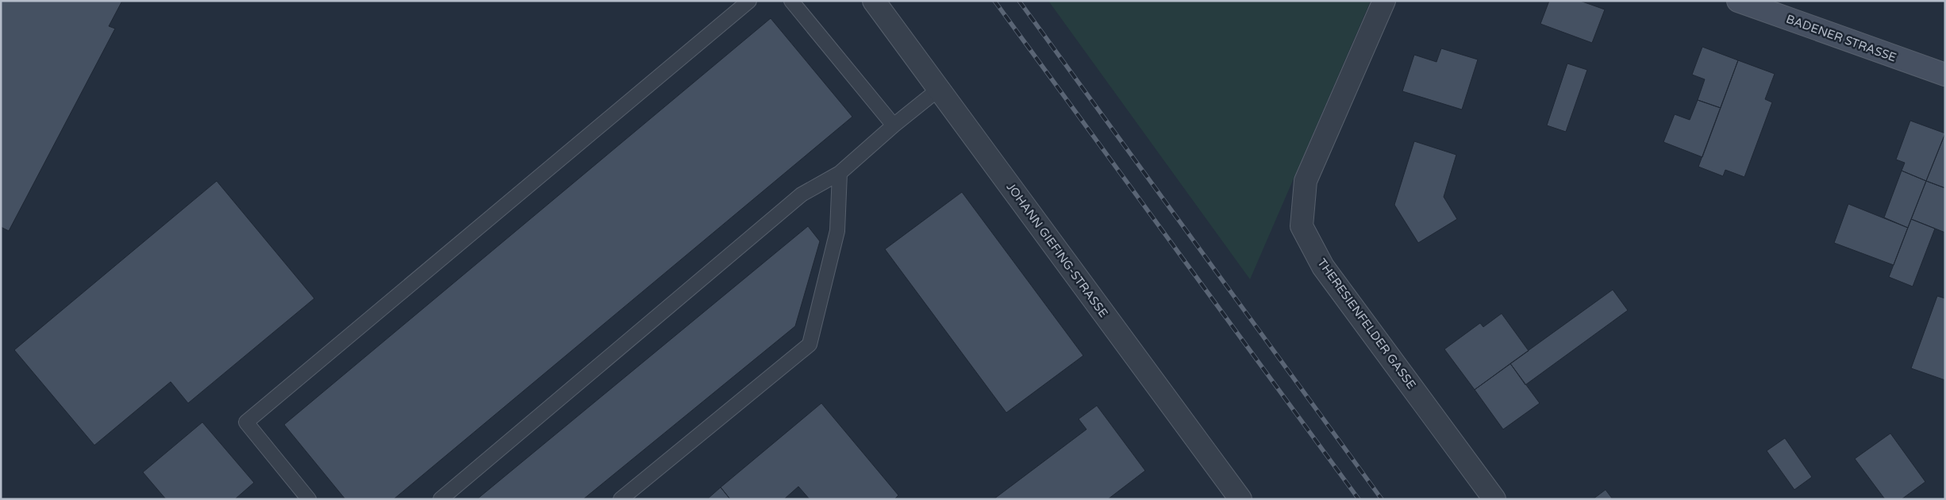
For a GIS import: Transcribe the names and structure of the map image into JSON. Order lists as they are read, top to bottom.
{
  "streets": {
    "street": ["BADENER STRASSE", "JOHANN GIEFING-STRASSE", "THERESIENFELDER GASSE"]
  }
}
